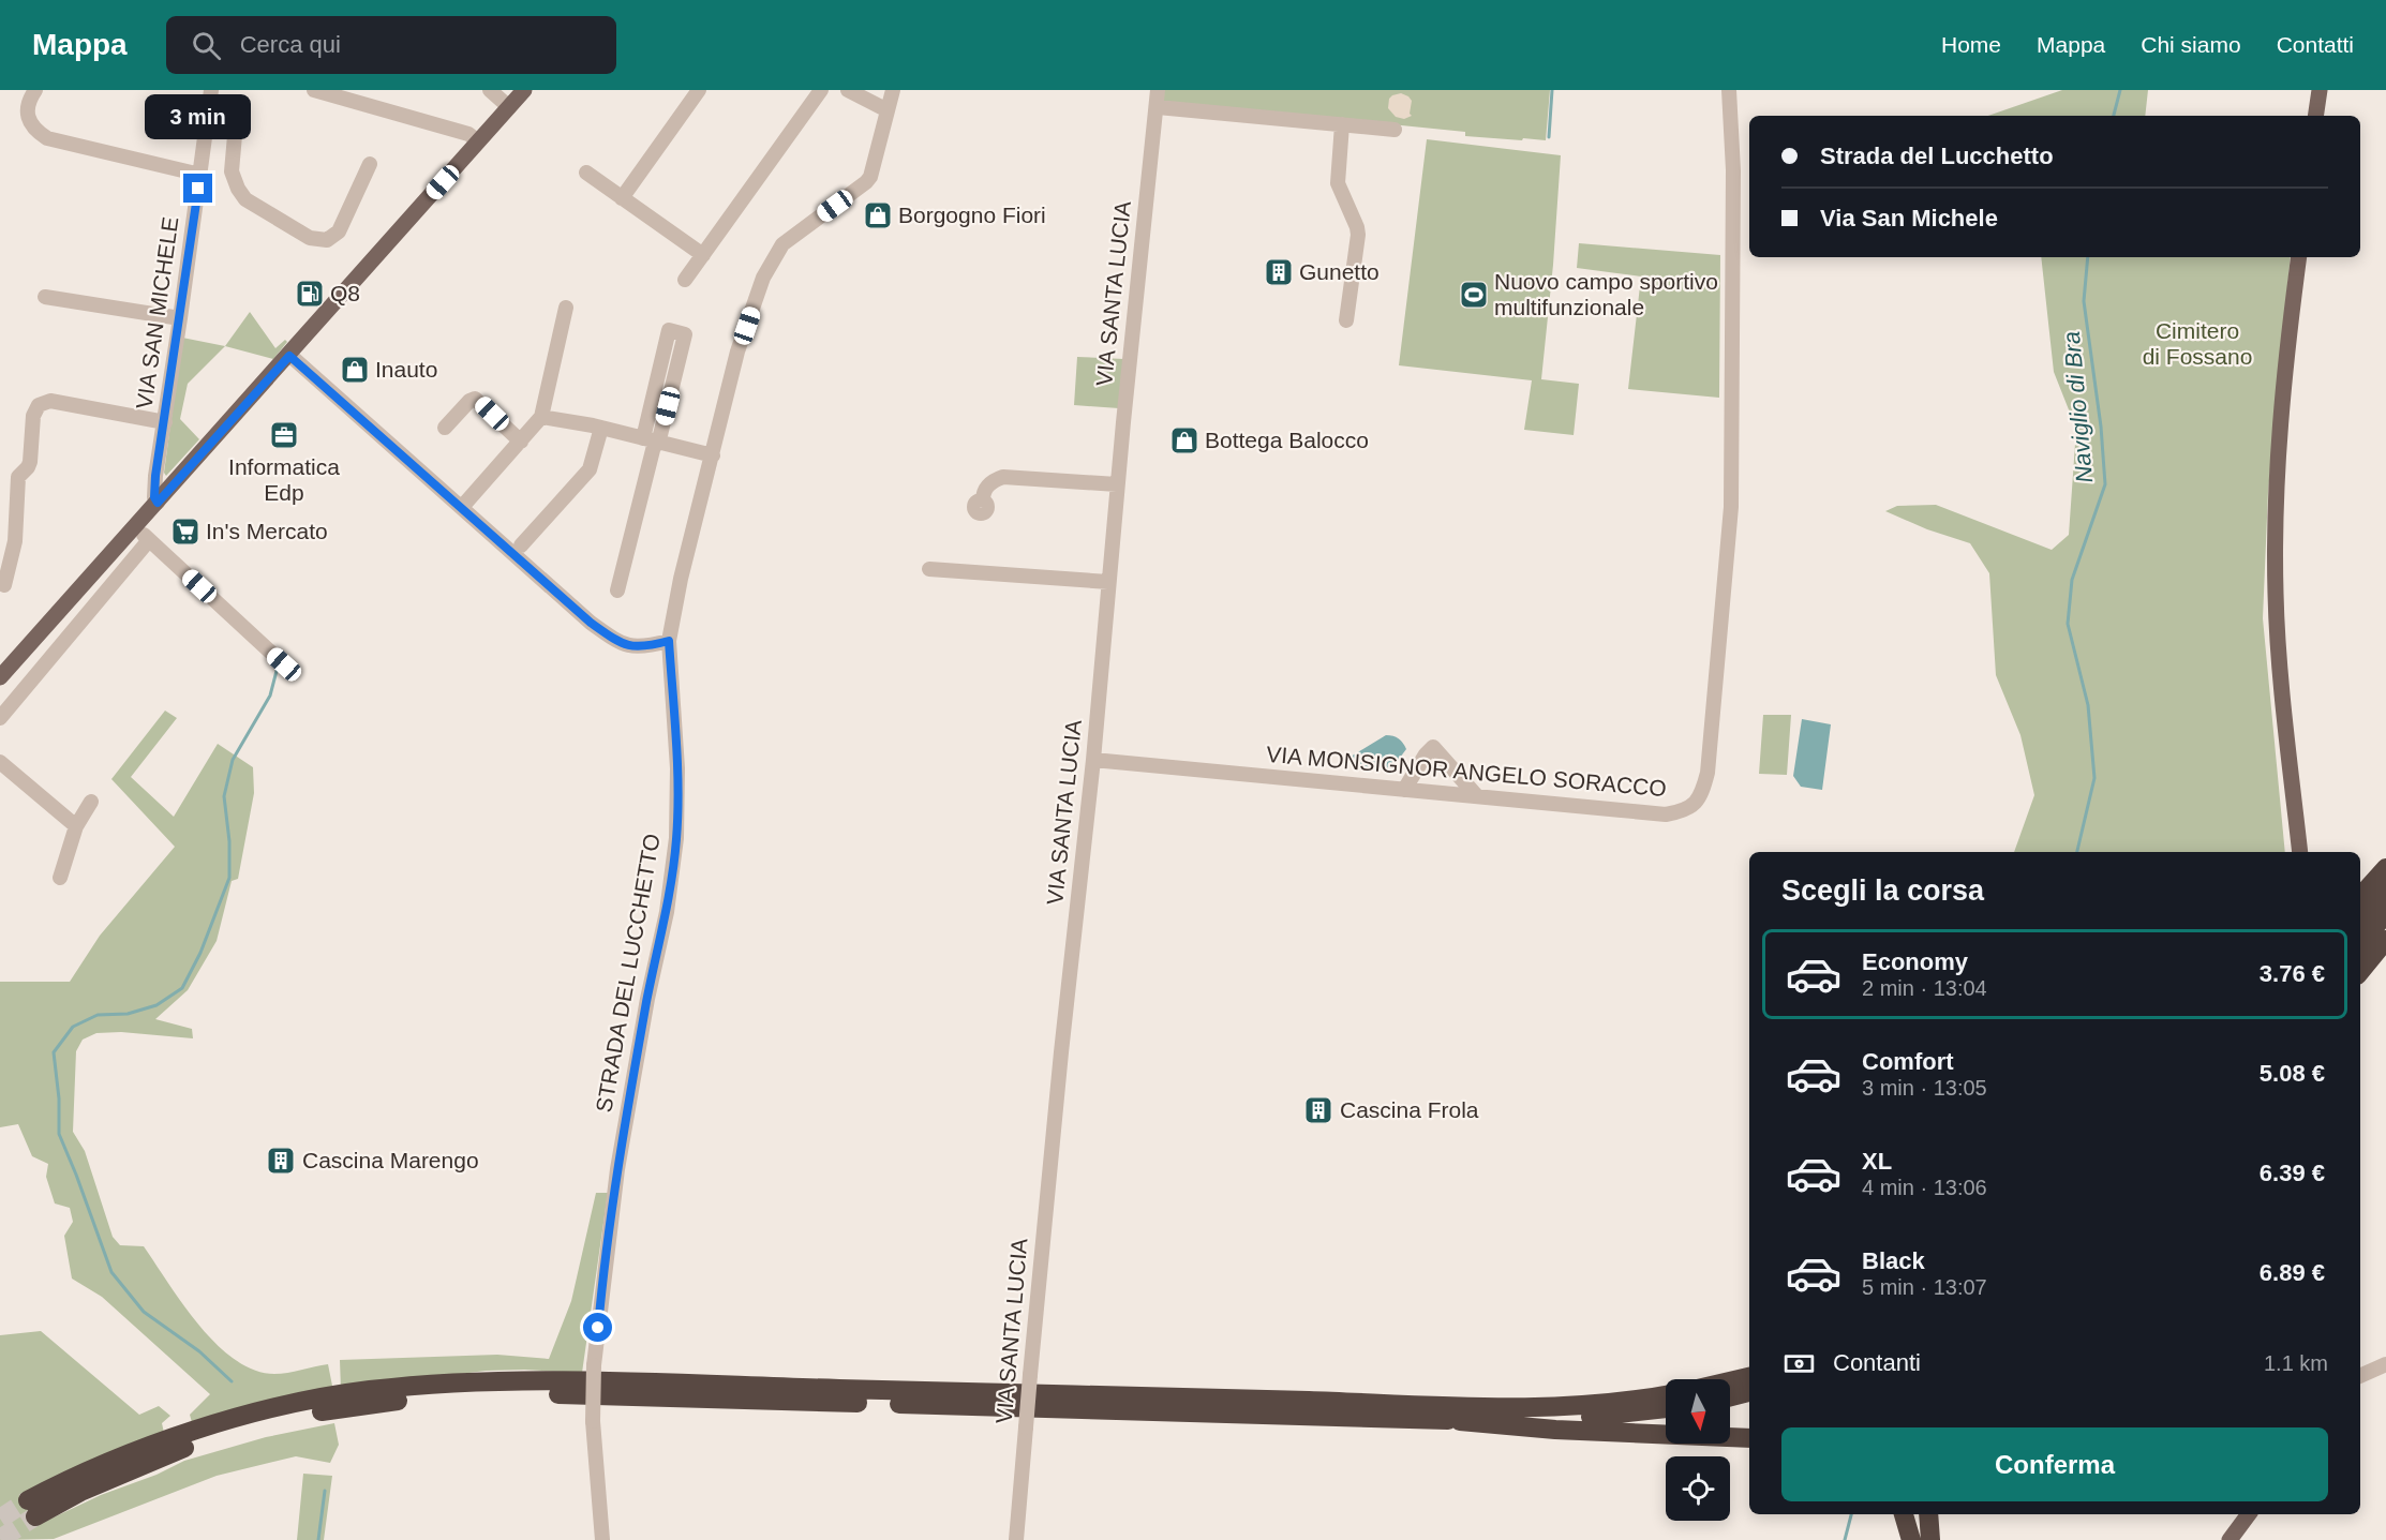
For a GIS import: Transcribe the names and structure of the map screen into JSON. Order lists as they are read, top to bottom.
{
  "streets": {
    "street": [
      "VIA SANTA LUCIA",
      "VIA SAN MICHELE",
      "VIA MONSIGNOR ANGELO SORACCO",
      "STRADA DEL LUCCHETTO"
    ]
  },
  "crossings": [
    ["VIA SANTA LUCIA", "VIA MONSIGNOR ANGELO SORACCO"]
  ],
  "water": ["Naviglio di Bra"],
  "parks": ["Cimitero di Fossano"],
  "places": {
    "shop": ["Borgogno Fiori", "Inauto", "Bottega Balocco"],
    "building": ["Gunetto", "Cascina Frola", "Cascina Marengo"],
    "fuel station": ["Q8"],
    "sports": ["Nuovo campo sportivo multifunzionale"],
    "office": ["Informatica Edp"],
    "supermarket": ["In's Mercato"]
  },
  "north": "bottom",
  "page": {
    "header": "Mappa",
    "search": "Cerca qui",
    "nav": [
      "Home",
      "Mappa",
      "Chi siamo",
      "Contatti"
    ],
    "bubble": "3 min",
    "banner": ["Strada del Lucchetto", "Via San Michele"],
    "heading": "Scegli la corsa",
    "list": [
      {
        "name": "Economy",
        "note": "2 min · 13:04",
        "value": "3.76 €"
      },
      {
        "name": "Comfort",
        "note": "3 min · 13:05",
        "value": "5.08 €"
      },
      {
        "name": "XL",
        "note": "4 min · 13:06",
        "value": "6.39 €"
      },
      {
        "name": "Black",
        "note": "5 min · 13:07",
        "value": "6.89 €"
      }
    ],
    "pay": ["Contanti", "1.1 km"],
    "buttons": "Conferma"
  }
}
